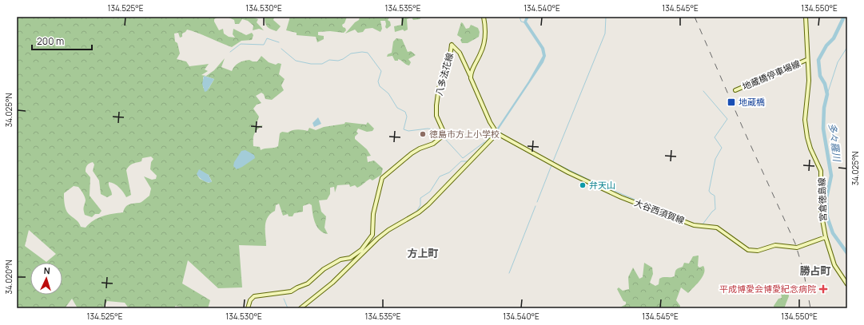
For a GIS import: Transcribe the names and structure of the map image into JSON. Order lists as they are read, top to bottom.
{
  "streets": {
    "main road": [
      "八多法花線",
      "地蔵橋停車場線",
      "宮倉徳島線",
      "大谷西須賀線"
    ]
  },
  "crossings": [
    ["八多法花線", "大谷西須賀線"],
    ["地蔵橋停車場線", "宮倉徳島線"],
    ["宮倉徳島線", "大谷西須賀線"]
  ],
  "districts": ["方上町", "勝占町"],
  "water": ["多々羅川"],
  "places": {
    "transit": ["地蔵橋"],
    "other": ["徳島市方上小学校", "弁天山"],
    "health": ["平成博愛会博愛紀念病院"]
  },
  "scale_bar": "200 m",
  "north": "top",
  "coordinates": [
    "134.525°E",
    "134.530°E",
    "134.535°E",
    "134.540°E",
    "134.545°E",
    "134.550°E",
    "34.025°N",
    "34.020°N"
  ]
}
